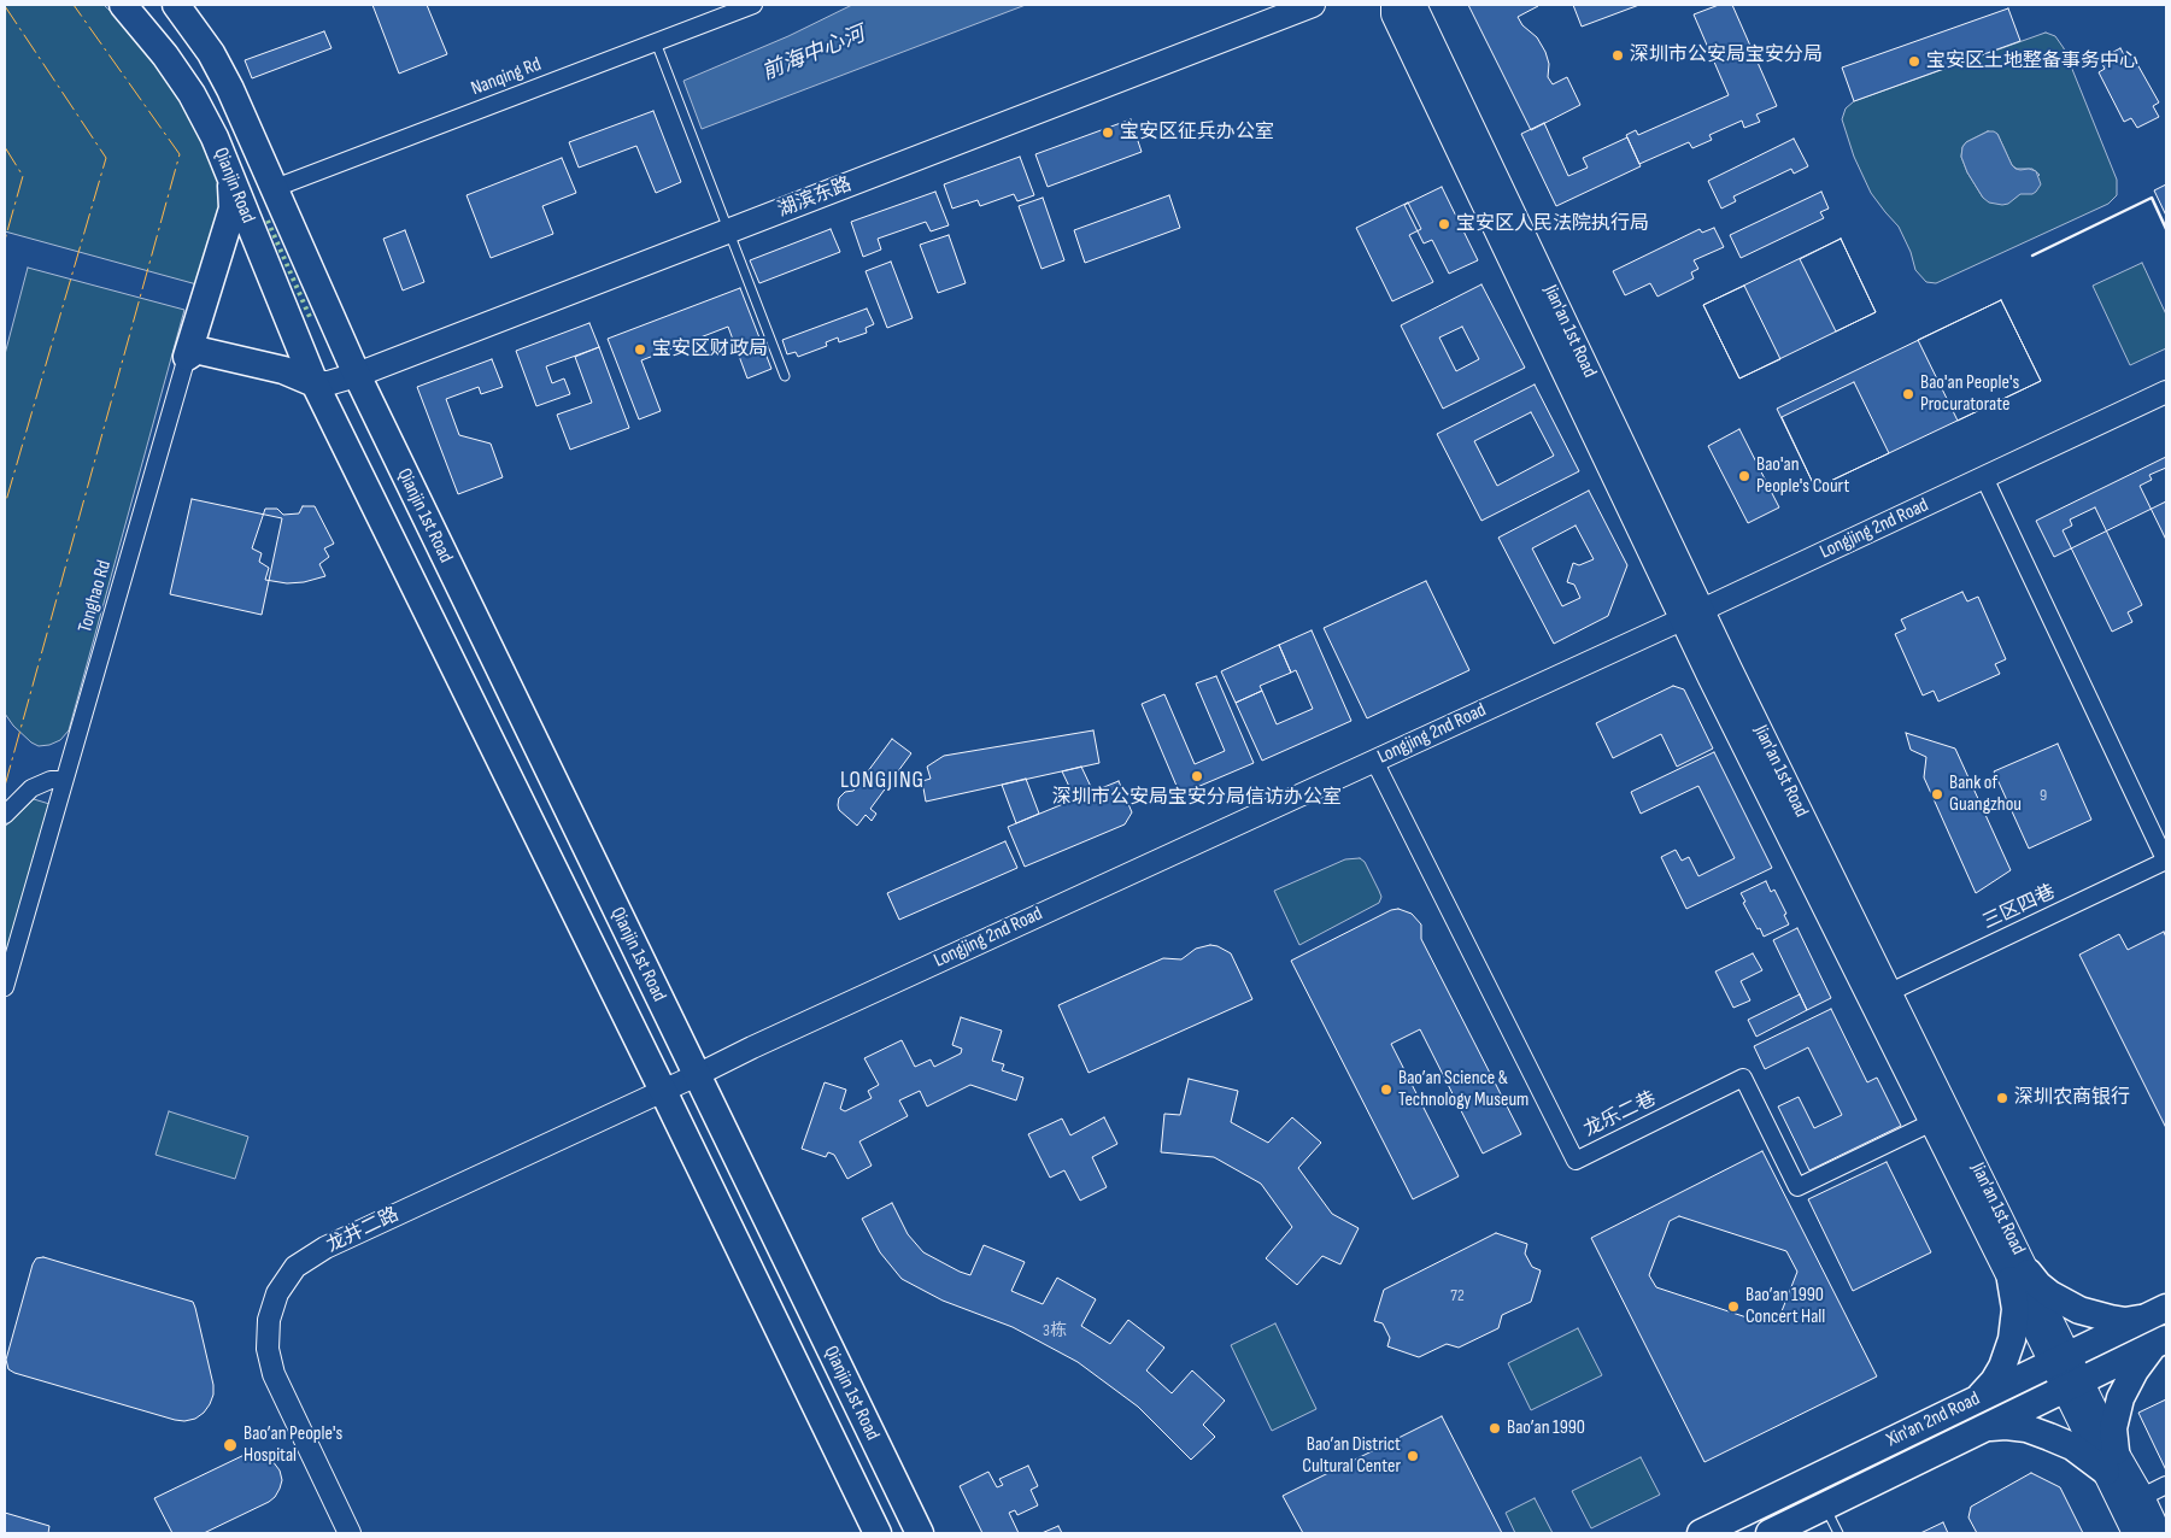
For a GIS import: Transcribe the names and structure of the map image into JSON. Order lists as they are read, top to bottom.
{
  "streets": {
    "main road": [
      "Qianjin Road",
      "湖滨东路",
      "Jian'an 1st Road",
      "Qianjin 1st Road",
      "Xin'an 2nd Road"
    ],
    "street": [
      "Nanqing Rd",
      "Longjing 2nd Road",
      "Tonghao Rd",
      "三区四巷",
      "龙乐二巷",
      "龙井二路"
    ]
  },
  "crossings": [
    ["Nanqing Rd", "Qianjin Road"],
    ["Qianjin Road", "湖滨东路"],
    ["Qianjin Road", "Qianjin 1st Road"],
    ["湖滨东路", "Qianjin 1st Road"],
    ["Jian'an 1st Road", "Longjing 2nd Road"],
    ["Jian'an 1st Road", "三区四巷"],
    ["Jian'an 1st Road", "龙乐二巷"],
    ["Jian'an 1st Road", "Xin'an 2nd Road"],
    ["Qianjin 1st Road", "Longjing 2nd Road"],
    ["Qianjin 1st Road", "龙井二路"],
    ["Longjing 2nd Road", "龙乐二巷"],
    ["Longjing 2nd Road", "龙井二路"]
  ],
  "districts": ["LONGJING"],
  "water": ["前海中心河"],
  "places": [
    "深圳市公安局宝安分局",
    "宝安区土地整备事务中心",
    "宝安区征兵办公室",
    "宝安区人民法院执行局",
    "宝安区财政局",
    "Bao'an People's Procuratorate",
    "Bao'an People's Court",
    "深圳市公安局宝安分局信访办公室",
    "Bank of Guangzhou",
    "Bao’an Science & Technology Museum",
    "深圳农商银行",
    "Bao’an 1990 Concert Hall",
    "Bao’an 1990",
    "Bao’an People's Hospital",
    "Bao’an District Cultural Center"
  ],
  "house_numbers": ["9", "72", "3栋"]
}
